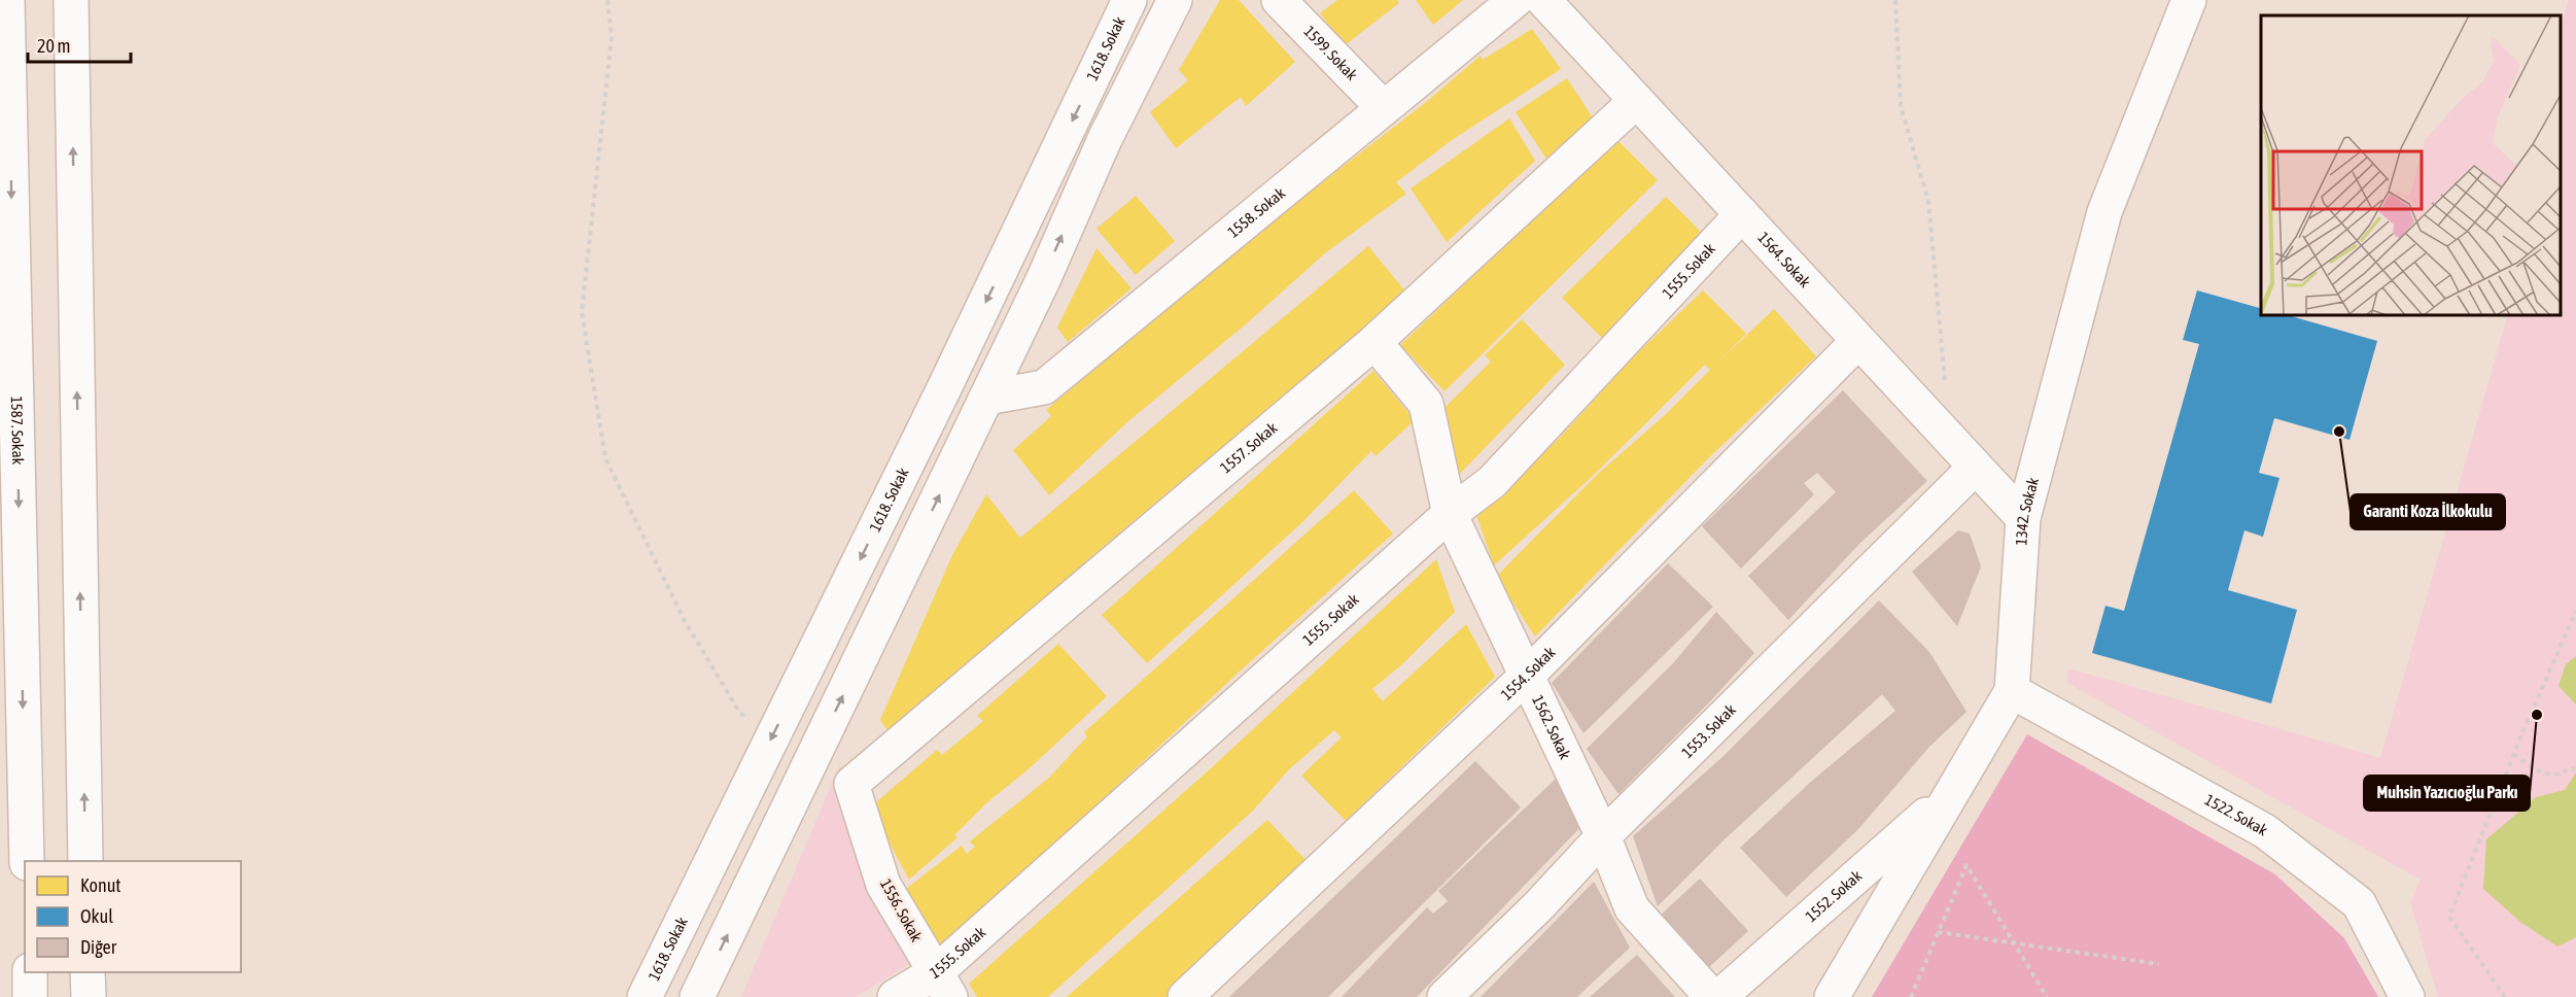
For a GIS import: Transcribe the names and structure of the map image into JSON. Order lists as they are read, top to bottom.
{
  "streets": {
    "street": [
      "1618. Sokak",
      "1599. Sokak",
      "1558. Sokak",
      "1564. Sokak",
      "1555. Sokak",
      "1587. Sokak",
      "1557. Sokak",
      "1342. Sokak",
      "1554. Sokak",
      "1562. Sokak",
      "1553. Sokak",
      "1522. Sokak",
      "1552. Sokak",
      "1556. Sokak"
    ]
  },
  "crossings": [
    ["1599. Sokak", "1558. Sokak"],
    ["1564. Sokak", "1555. Sokak"],
    ["1564. Sokak", "1557. Sokak"],
    ["1564. Sokak", "1342. Sokak"],
    ["1564. Sokak", "1554. Sokak"],
    ["1564. Sokak", "1553. Sokak"],
    ["1555. Sokak", "1562. Sokak"],
    ["1555. Sokak", "1556. Sokak"],
    ["1557. Sokak", "1562. Sokak"],
    ["1557. Sokak", "1556. Sokak"],
    ["1342. Sokak", "1522. Sokak"],
    ["1342. Sokak", "1552. Sokak"],
    ["1554. Sokak", "1562. Sokak"],
    ["1562. Sokak", "1553. Sokak"]
  ],
  "places": ["Garanti Koza İlkokulu", "Muhsin Yazıcıoğlu Parkı"],
  "legend": ["Konut", "Okul", "Diğer"],
  "scale_bar": "20 m"
}
